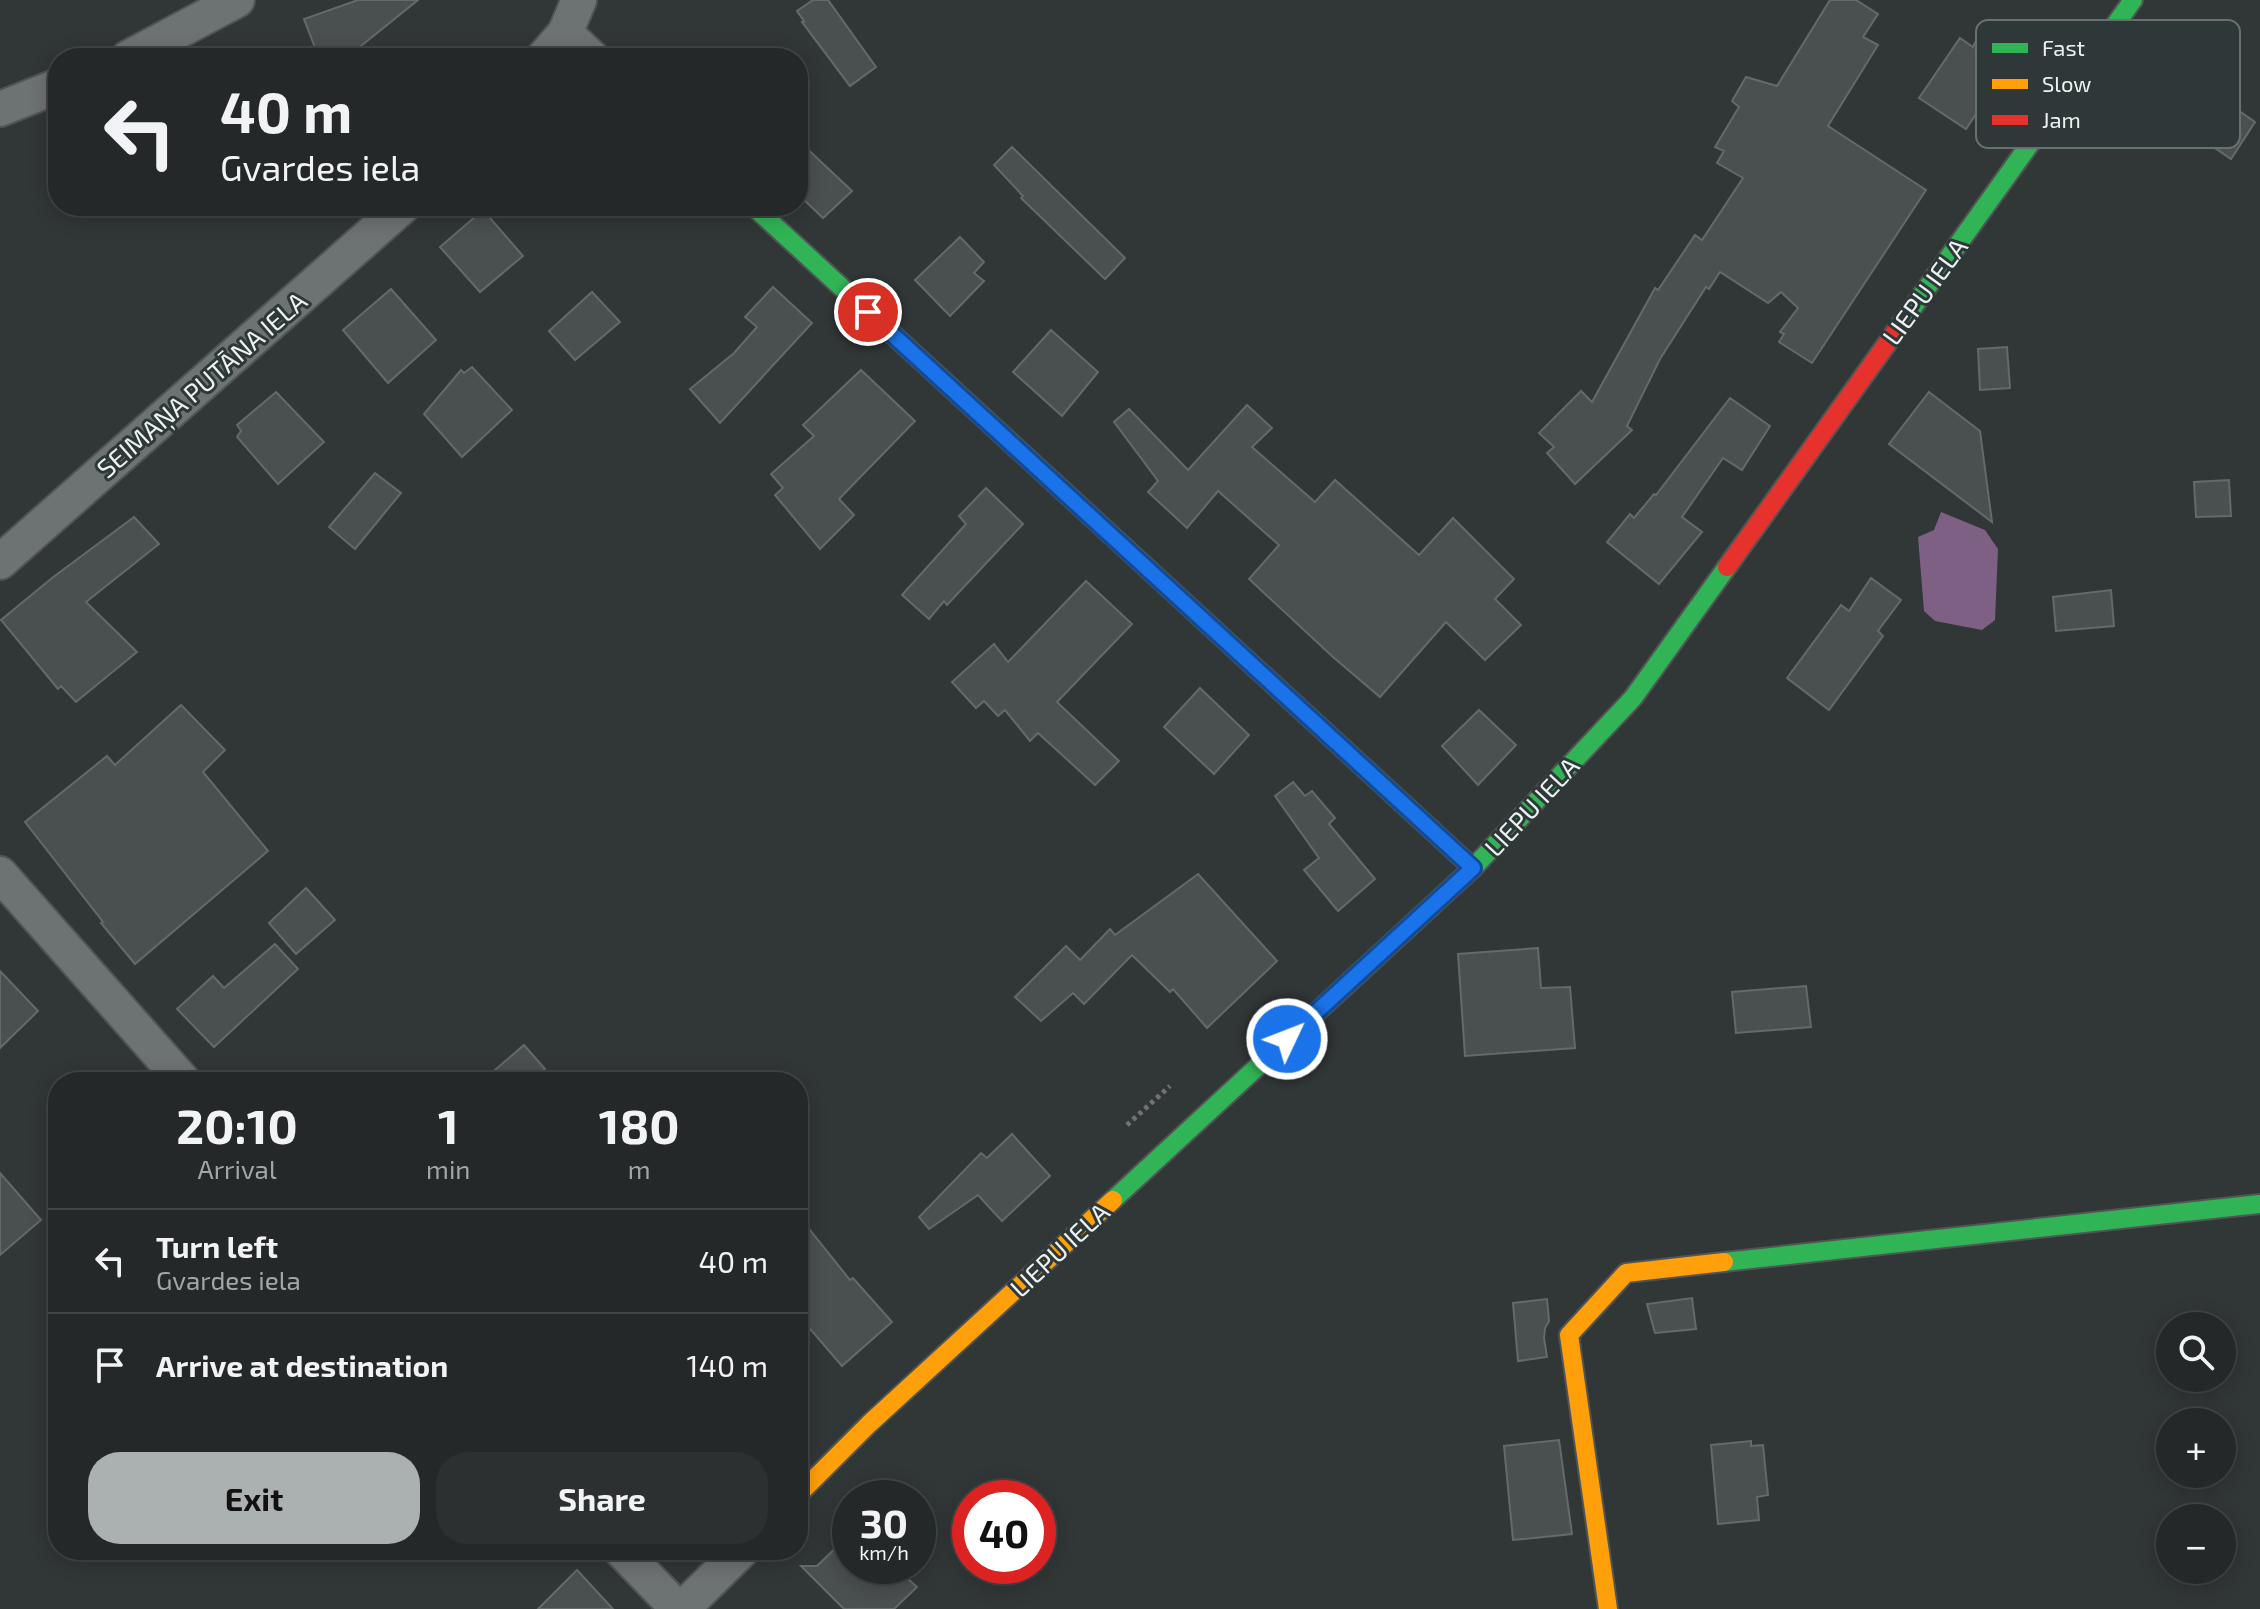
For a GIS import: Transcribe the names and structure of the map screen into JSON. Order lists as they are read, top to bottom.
{
  "streets": {
    "street": ["LIEPU IELA", "SEIMAŅA PUTĀNA IELA"]
  },
  "legend": ["Fast", "Slow", "Jam"],
  "page": {
    "turn": ["40 m", "Gvardes iela"],
    "eta": [
      "20:10",
      "Arrival",
      "1",
      "min",
      "180",
      "m"
    ],
    "list": [
      {
        "name": "Turn left",
        "note": "Gvardes iela",
        "value": "40 m"
      },
      {
        "name": "Arrive at destination",
        "value": "140 m"
      }
    ],
    "map_buttons": ["+", "−"],
    "buttons": ["Exit", "Share"],
    "speed": "30 km/h",
    "limit": "40"
  }
}
